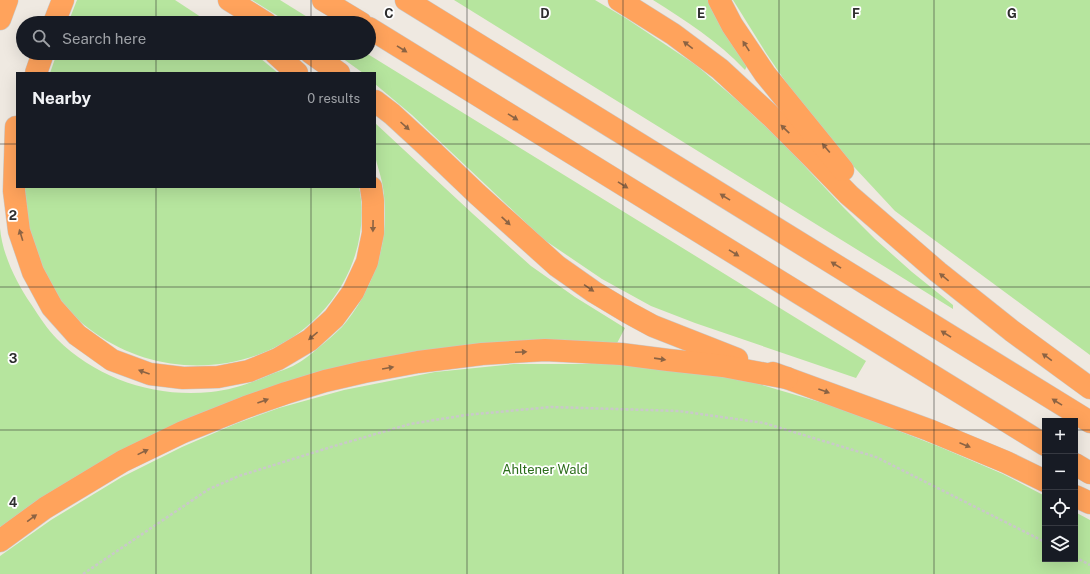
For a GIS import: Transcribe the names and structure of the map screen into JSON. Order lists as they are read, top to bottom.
{
  "parks": ["Ahltener Wald"],
  "page": {
    "search": "Search here",
    "heading": ["Nearby", "0 results"],
    "map_buttons": ["+", "−"]
  },
  "grid": {
    "columns": [
      "C",
      "D",
      "E",
      "F",
      "G"
    ],
    "rows": ["2", "3", "4"]
  }
}
